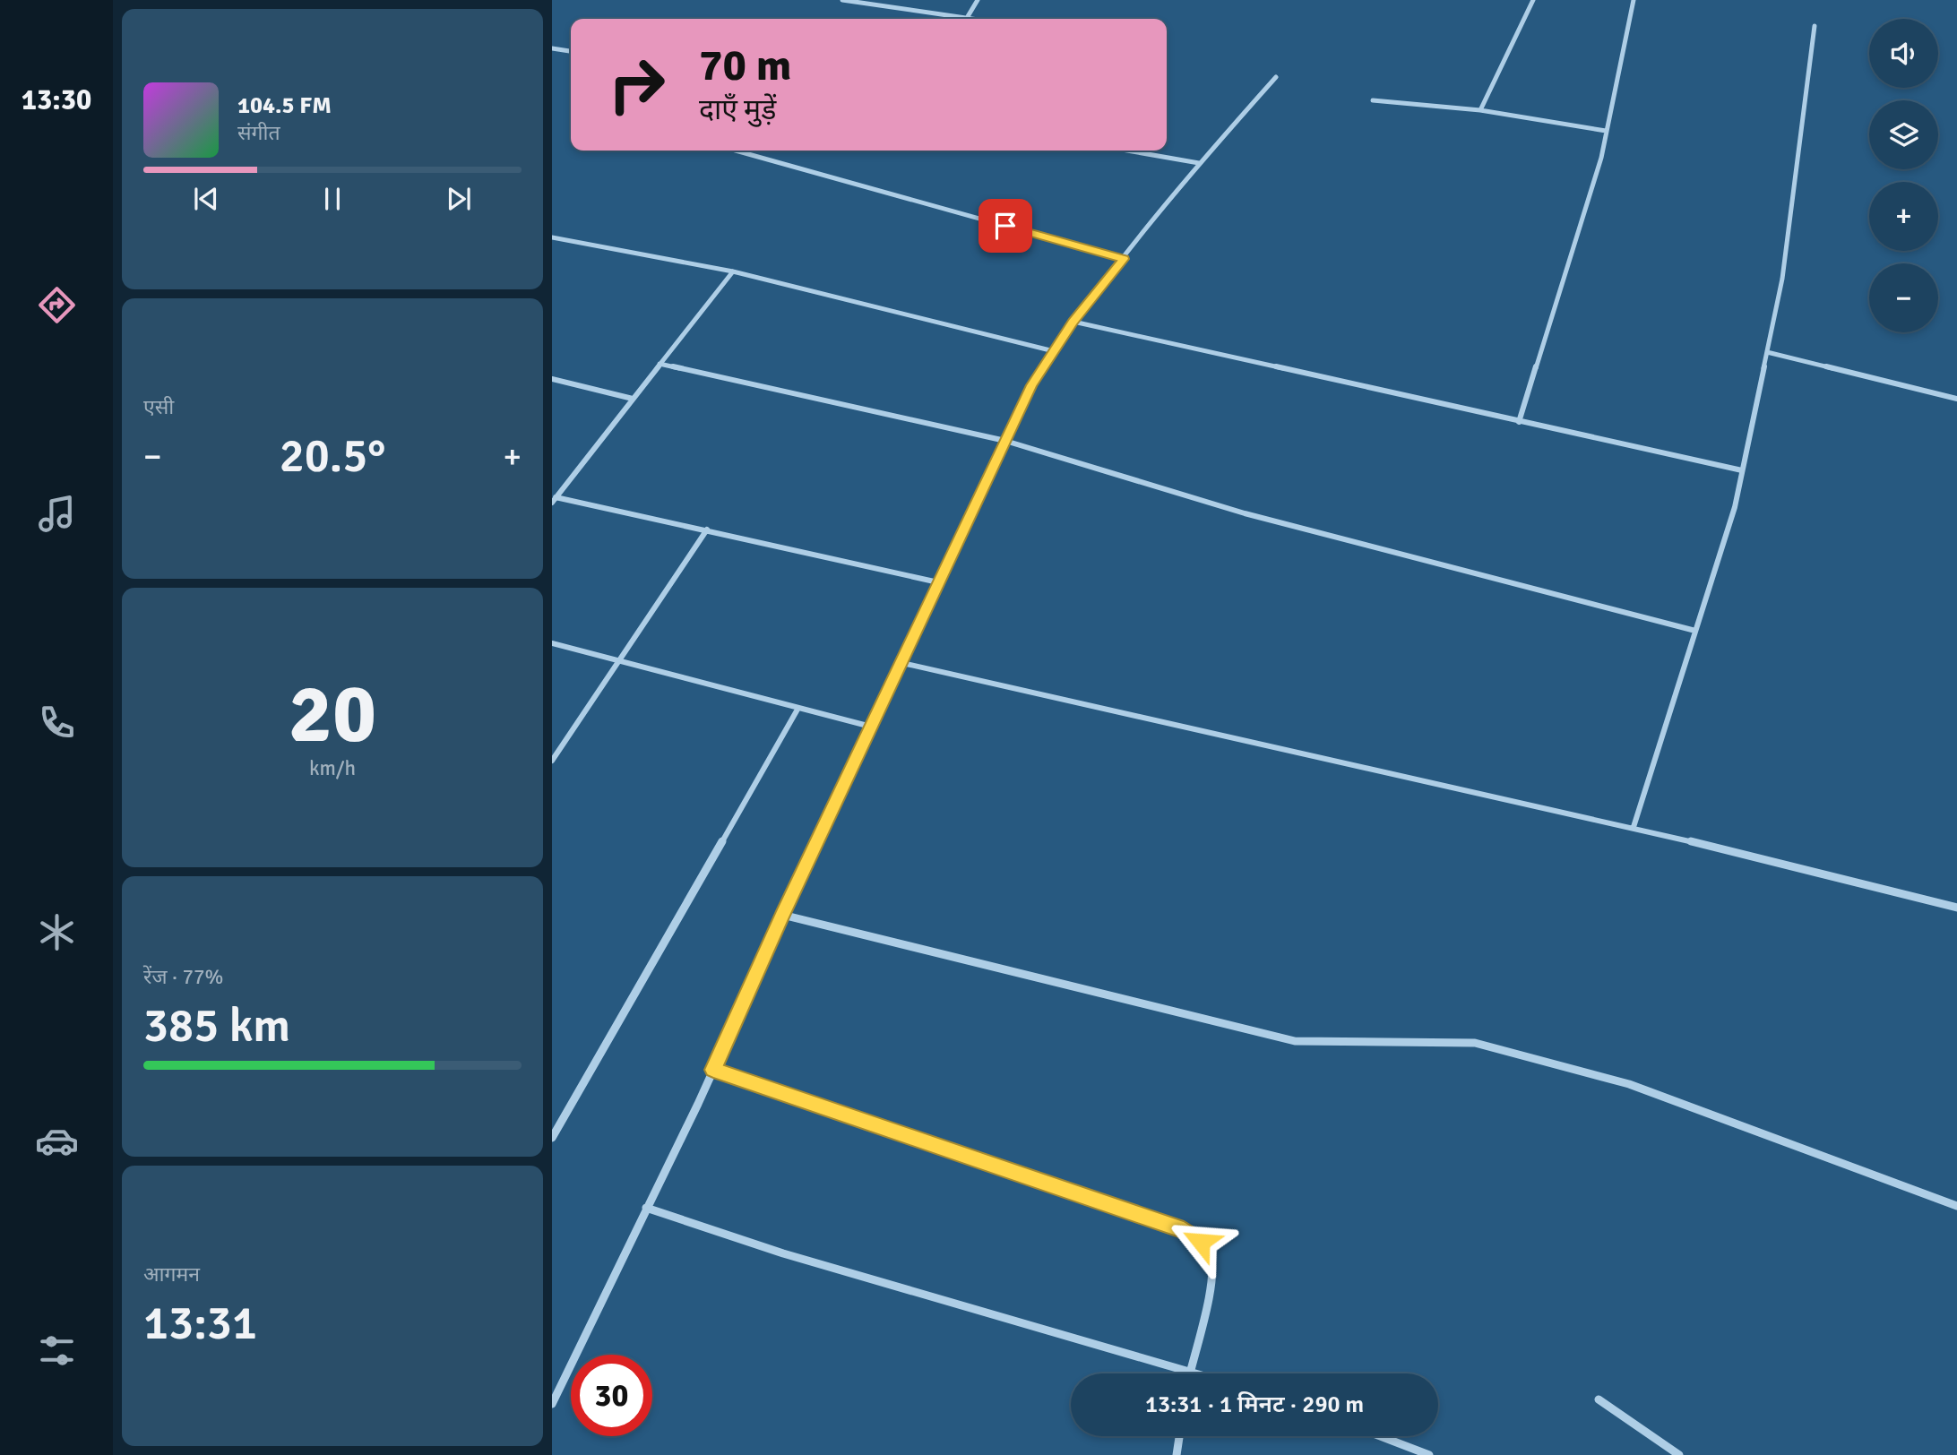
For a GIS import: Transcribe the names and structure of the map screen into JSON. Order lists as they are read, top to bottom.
{
  "page": {
    "tabs": "13:30",
    "map_buttons": ["+", "−"],
    "turn": ["70 m", "दाएँ मुड़ें"],
    "song": ["104.5 FM", "संगीत"],
    "tile": [
      "एसी",
      ["20", "km/h"],
      ["रेंज · 77%", "385 km"],
      ["आगमन", "13:31"]
    ],
    "heat": ["−", "20.5°", "+"],
    "limit": "30",
    "trip": "13:31 · 1 मिनट · 290 m"
  }
}
